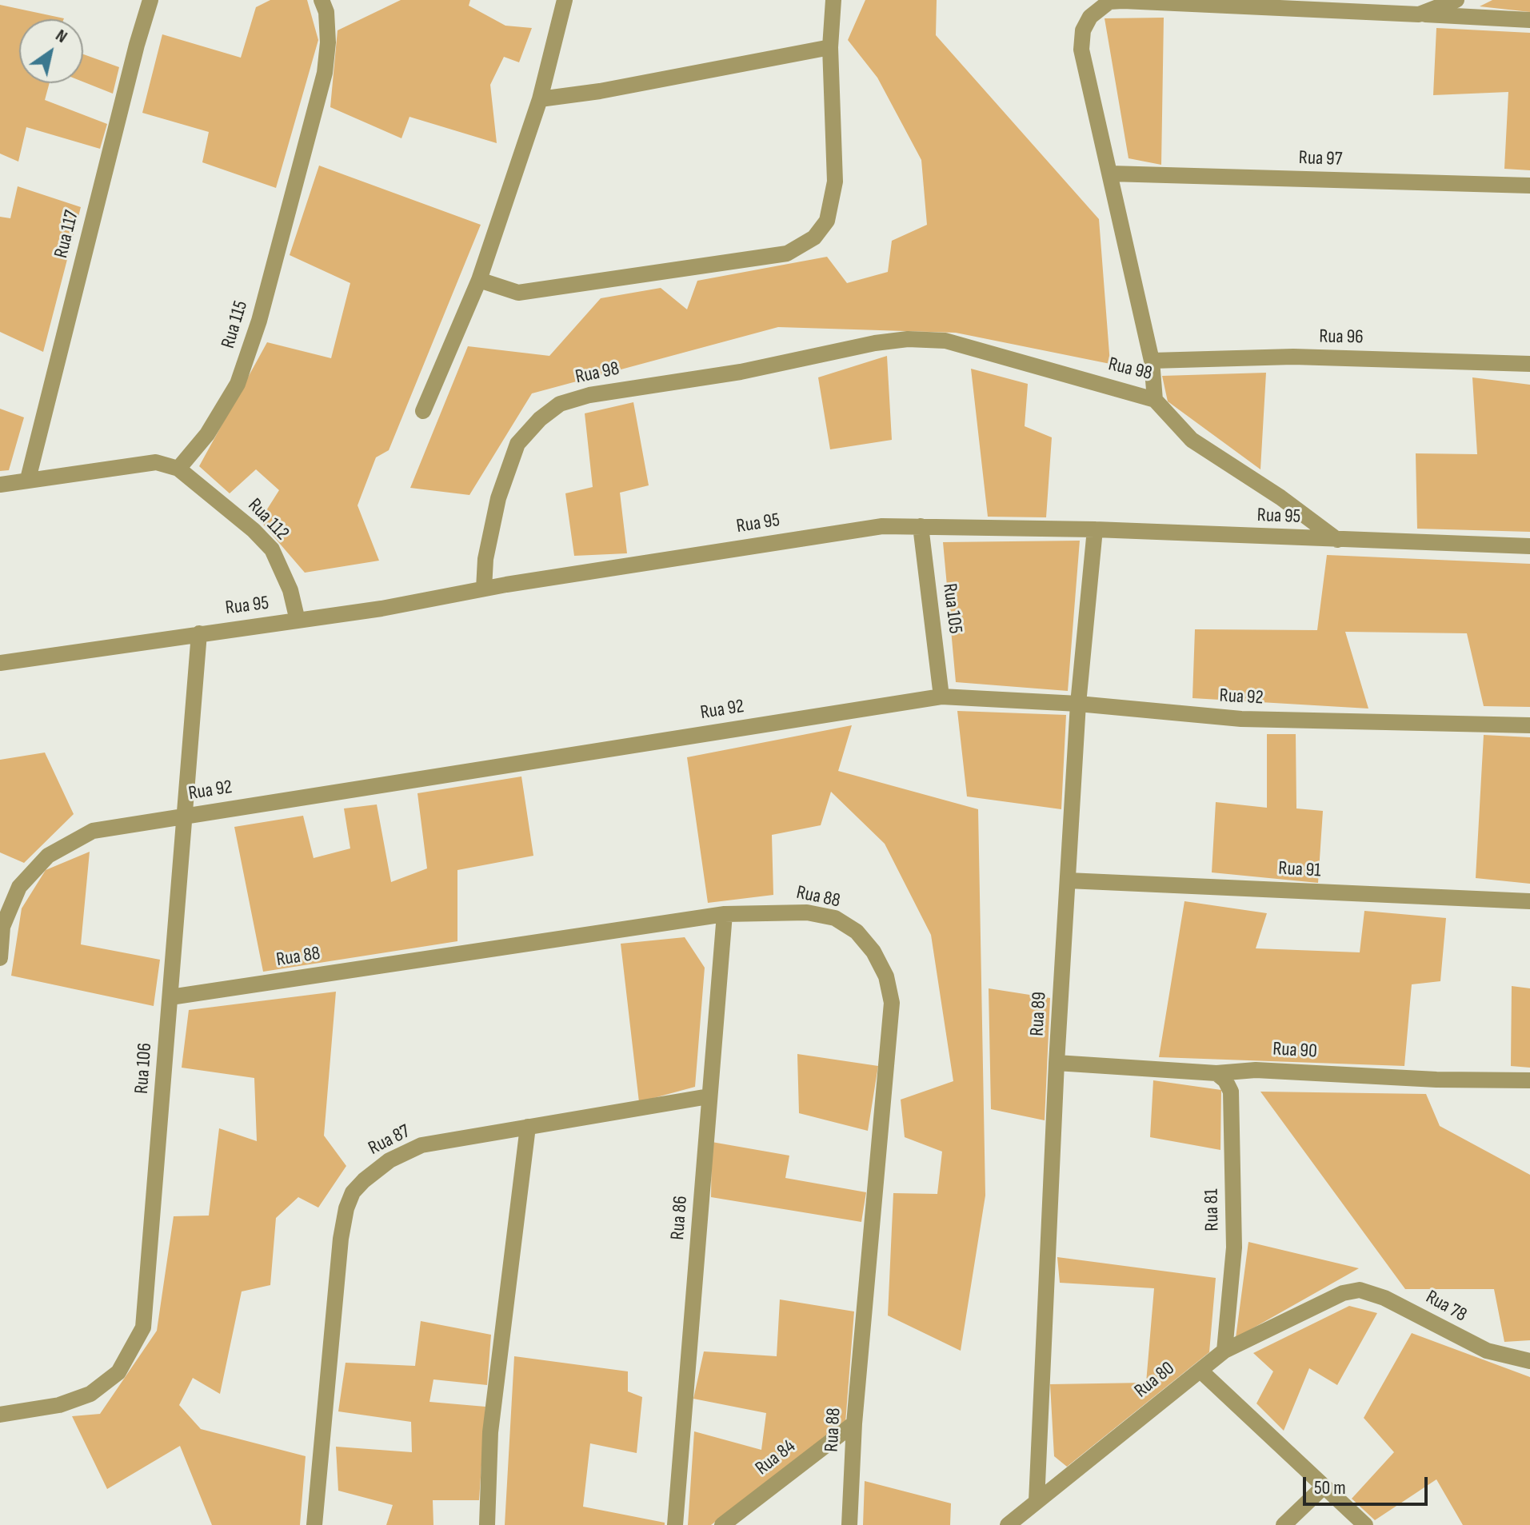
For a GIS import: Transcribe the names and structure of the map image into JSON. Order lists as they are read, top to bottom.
{
  "streets": {
    "street": [
      "Rua 97",
      "Rua 117",
      "Rua 115",
      "Rua 96",
      "Rua 98",
      "Rua 95",
      "Rua 112",
      "Rua 105",
      "Rua 92",
      "Rua 91",
      "Rua 88",
      "Rua 89",
      "Rua 90",
      "Rua 106",
      "Rua 87",
      "Rua 81",
      "Rua 86",
      "Rua 78",
      "Rua 80",
      "Rua 84"
    ]
  },
  "crossings": [
    ["Rua 97", "Rua 98"],
    ["Rua 115", "Rua 112"],
    ["Rua 96", "Rua 98"],
    ["Rua 98", "Rua 95"],
    ["Rua 95", "Rua 112"],
    ["Rua 95", "Rua 105"],
    ["Rua 95", "Rua 89"],
    ["Rua 95", "Rua 106"],
    ["Rua 105", "Rua 92"],
    ["Rua 92", "Rua 89"],
    ["Rua 92", "Rua 106"],
    ["Rua 91", "Rua 89"],
    ["Rua 88", "Rua 106"],
    ["Rua 88", "Rua 86"],
    ["Rua 88", "Rua 84"],
    ["Rua 89", "Rua 90"],
    ["Rua 89", "Rua 80"],
    ["Rua 90", "Rua 81"],
    ["Rua 87", "Rua 86"],
    ["Rua 81", "Rua 80"],
    ["Rua 78", "Rua 80"]
  ],
  "scale_bar": "50 m",
  "north": "top right"
}
